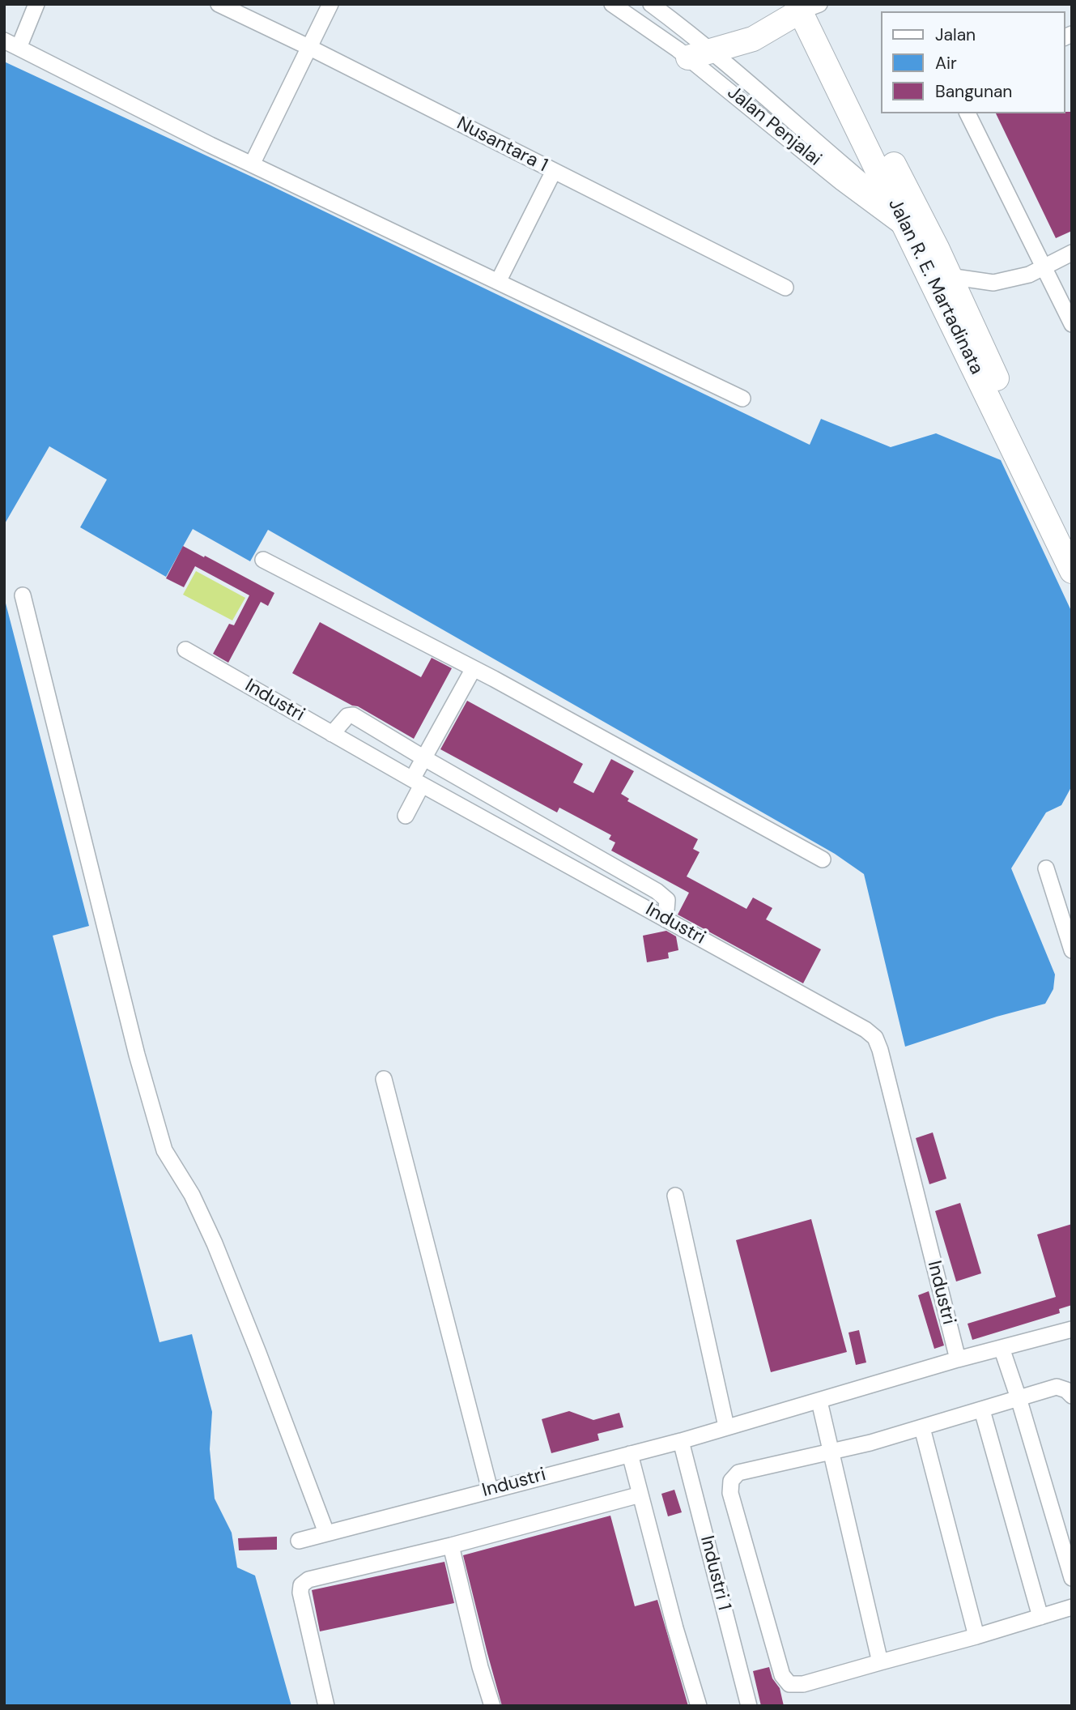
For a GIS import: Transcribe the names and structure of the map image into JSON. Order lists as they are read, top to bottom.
{
  "streets": {
    "highway": ["Jalan R. E. Martadinata"],
    "street": [
      "Jalan Penjalai",
      "Nusantara 1",
      "Industri",
      "Industri 1"
    ]
  },
  "crossings": [
    ["Jalan Penjalai", "Jalan R. E. Martadinata"],
    ["Industri", "Industri 1"]
  ],
  "legend": ["Jalan", "Air", "Bangunan"]
}
